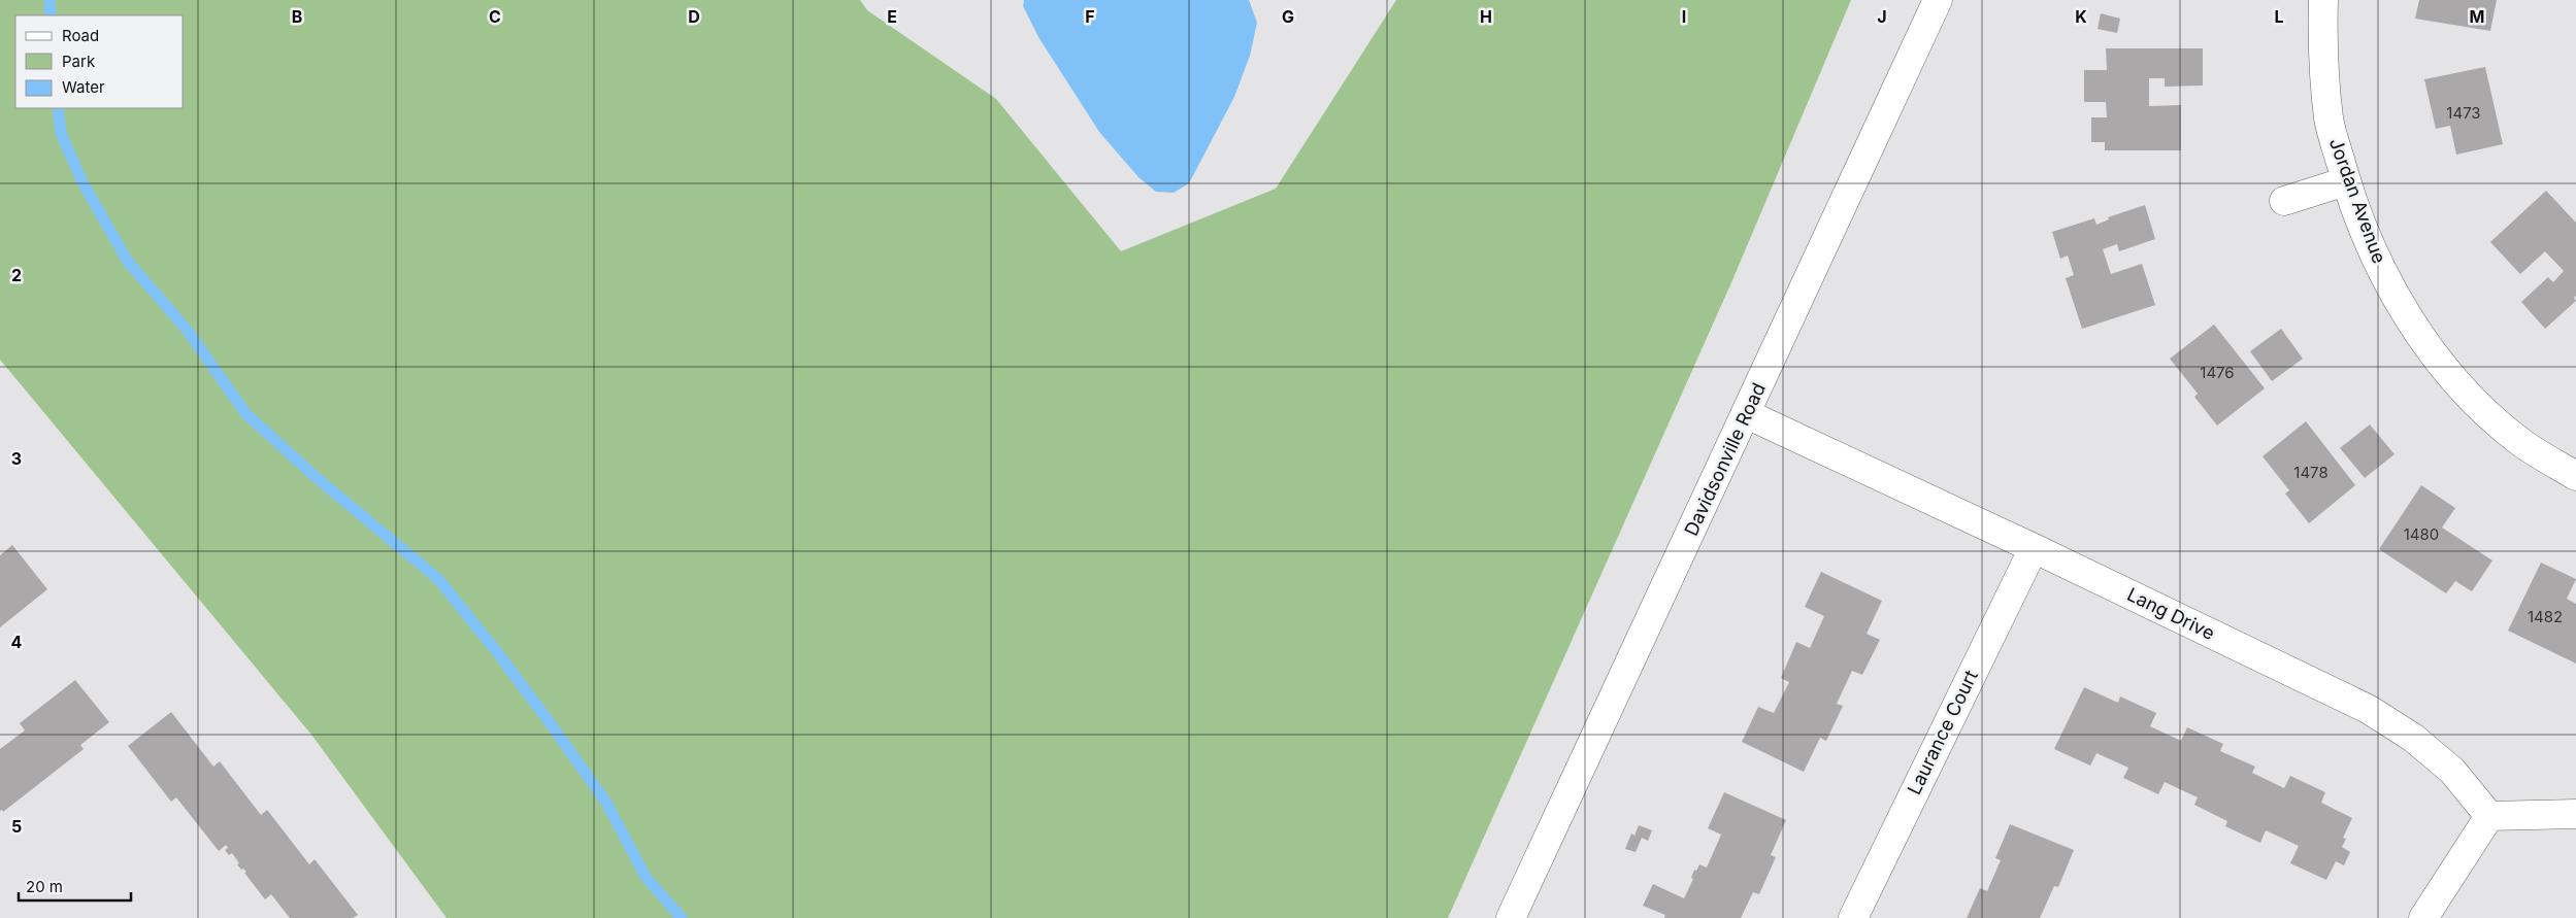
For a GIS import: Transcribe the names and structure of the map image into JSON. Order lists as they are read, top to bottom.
{
  "streets": {
    "street": [
      "Jordan Avenue",
      "Davidsonville Road",
      "Lang Drive",
      "Laurance Court"
    ]
  },
  "crossings": [
    ["Davidsonville Road", "Lang Drive"],
    ["Lang Drive", "Laurance Court"]
  ],
  "house_numbers": [
    "1473",
    "1476",
    "1478",
    "1480",
    "1482"
  ],
  "legend": ["Road", "Park", "Water"],
  "scale_bar": "20 m",
  "grid": {
    "columns": [
      "B",
      "C",
      "D",
      "E",
      "F",
      "G",
      "H",
      "I",
      "J",
      "K",
      "L",
      "M"
    ],
    "rows": [
      "2",
      "3",
      "4",
      "5"
    ]
  }
}
